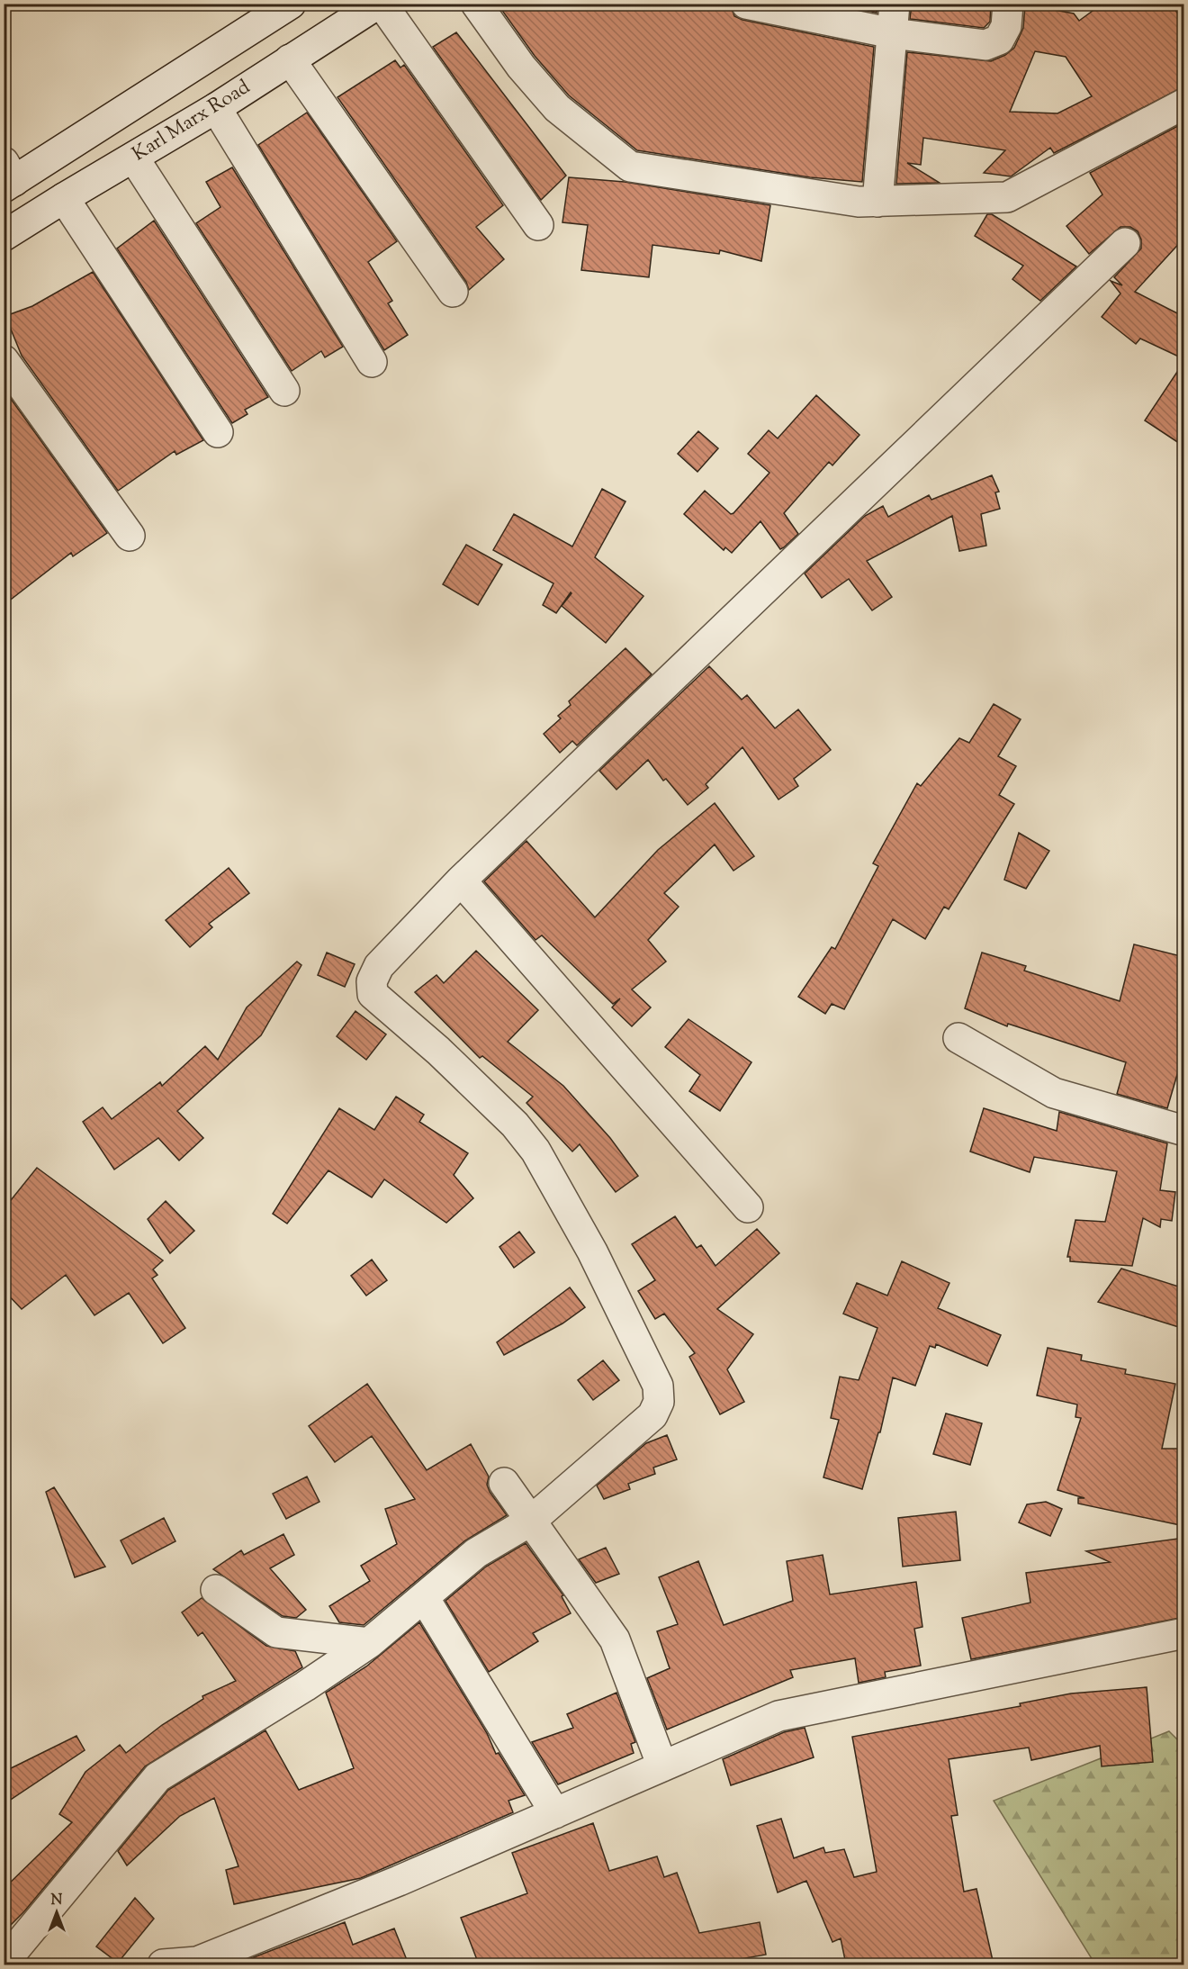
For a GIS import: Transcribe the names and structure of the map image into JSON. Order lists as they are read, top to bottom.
{
  "streets": {
    "street": ["Karl Marx Road"]
  },
  "north": "top"
}
